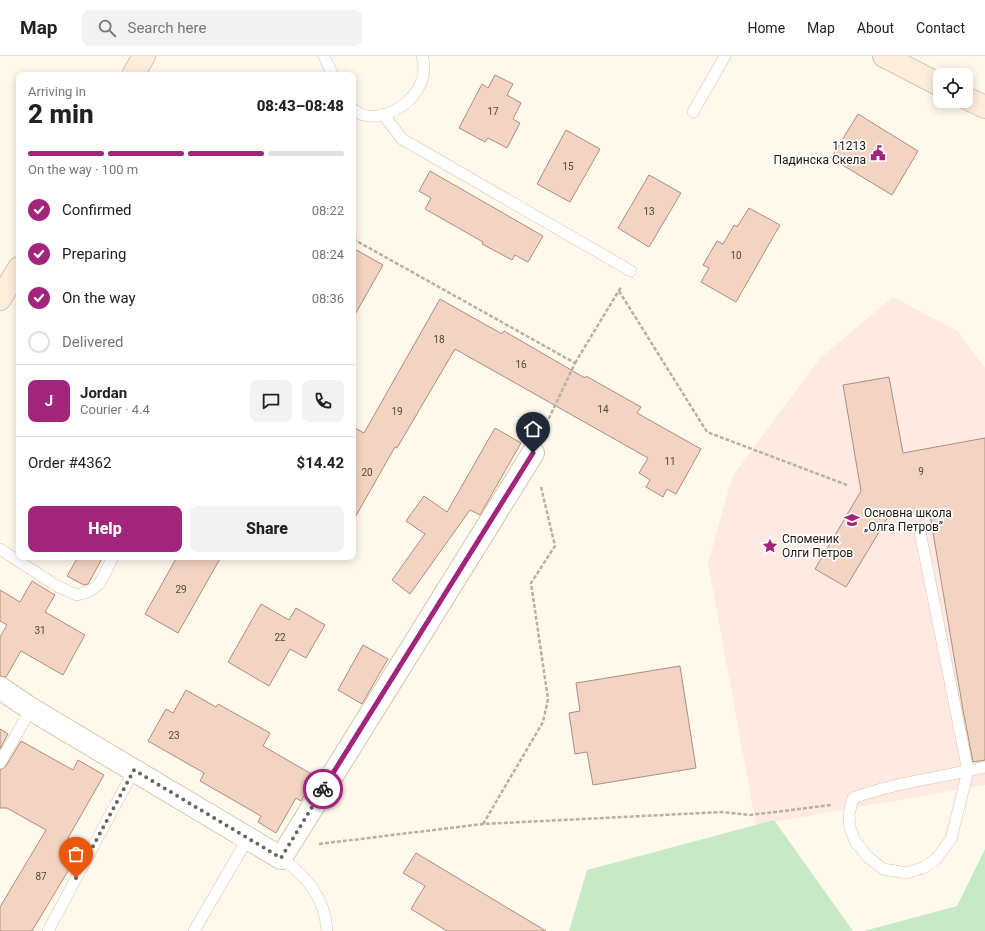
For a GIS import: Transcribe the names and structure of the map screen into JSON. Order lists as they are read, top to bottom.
{
  "places": {
    "public building": ["11213 Падинска Скела"],
    "school or university": ["Основна школа „Олга Петров”"],
    "place": ["Споменик Олги Петров"]
  },
  "house_numbers": [
    "17",
    "15",
    "13",
    "10",
    "18",
    "16",
    "14",
    "19",
    "11",
    "9",
    "20",
    "29",
    "31",
    "22",
    "23",
    "87"
  ],
  "page": {
    "header": "Map",
    "search": "Search here",
    "nav": [
      "Home",
      "Map",
      "About",
      "Contact"
    ],
    "heading": ["2 min", "Arriving in", "08:43–08:48"],
    "panel": [
      "Jordan",
      "Courier · 4.4",
      "Order #4362",
      "$14.42"
    ],
    "bar": "On the way · 100 m",
    "list": [
      ["Confirmed", "08:22"],
      ["Preparing", "08:24"],
      ["On the way", "08:36"],
      "Delivered"
    ],
    "round": "J",
    "buttons": ["Help", "Share"]
  }
}
